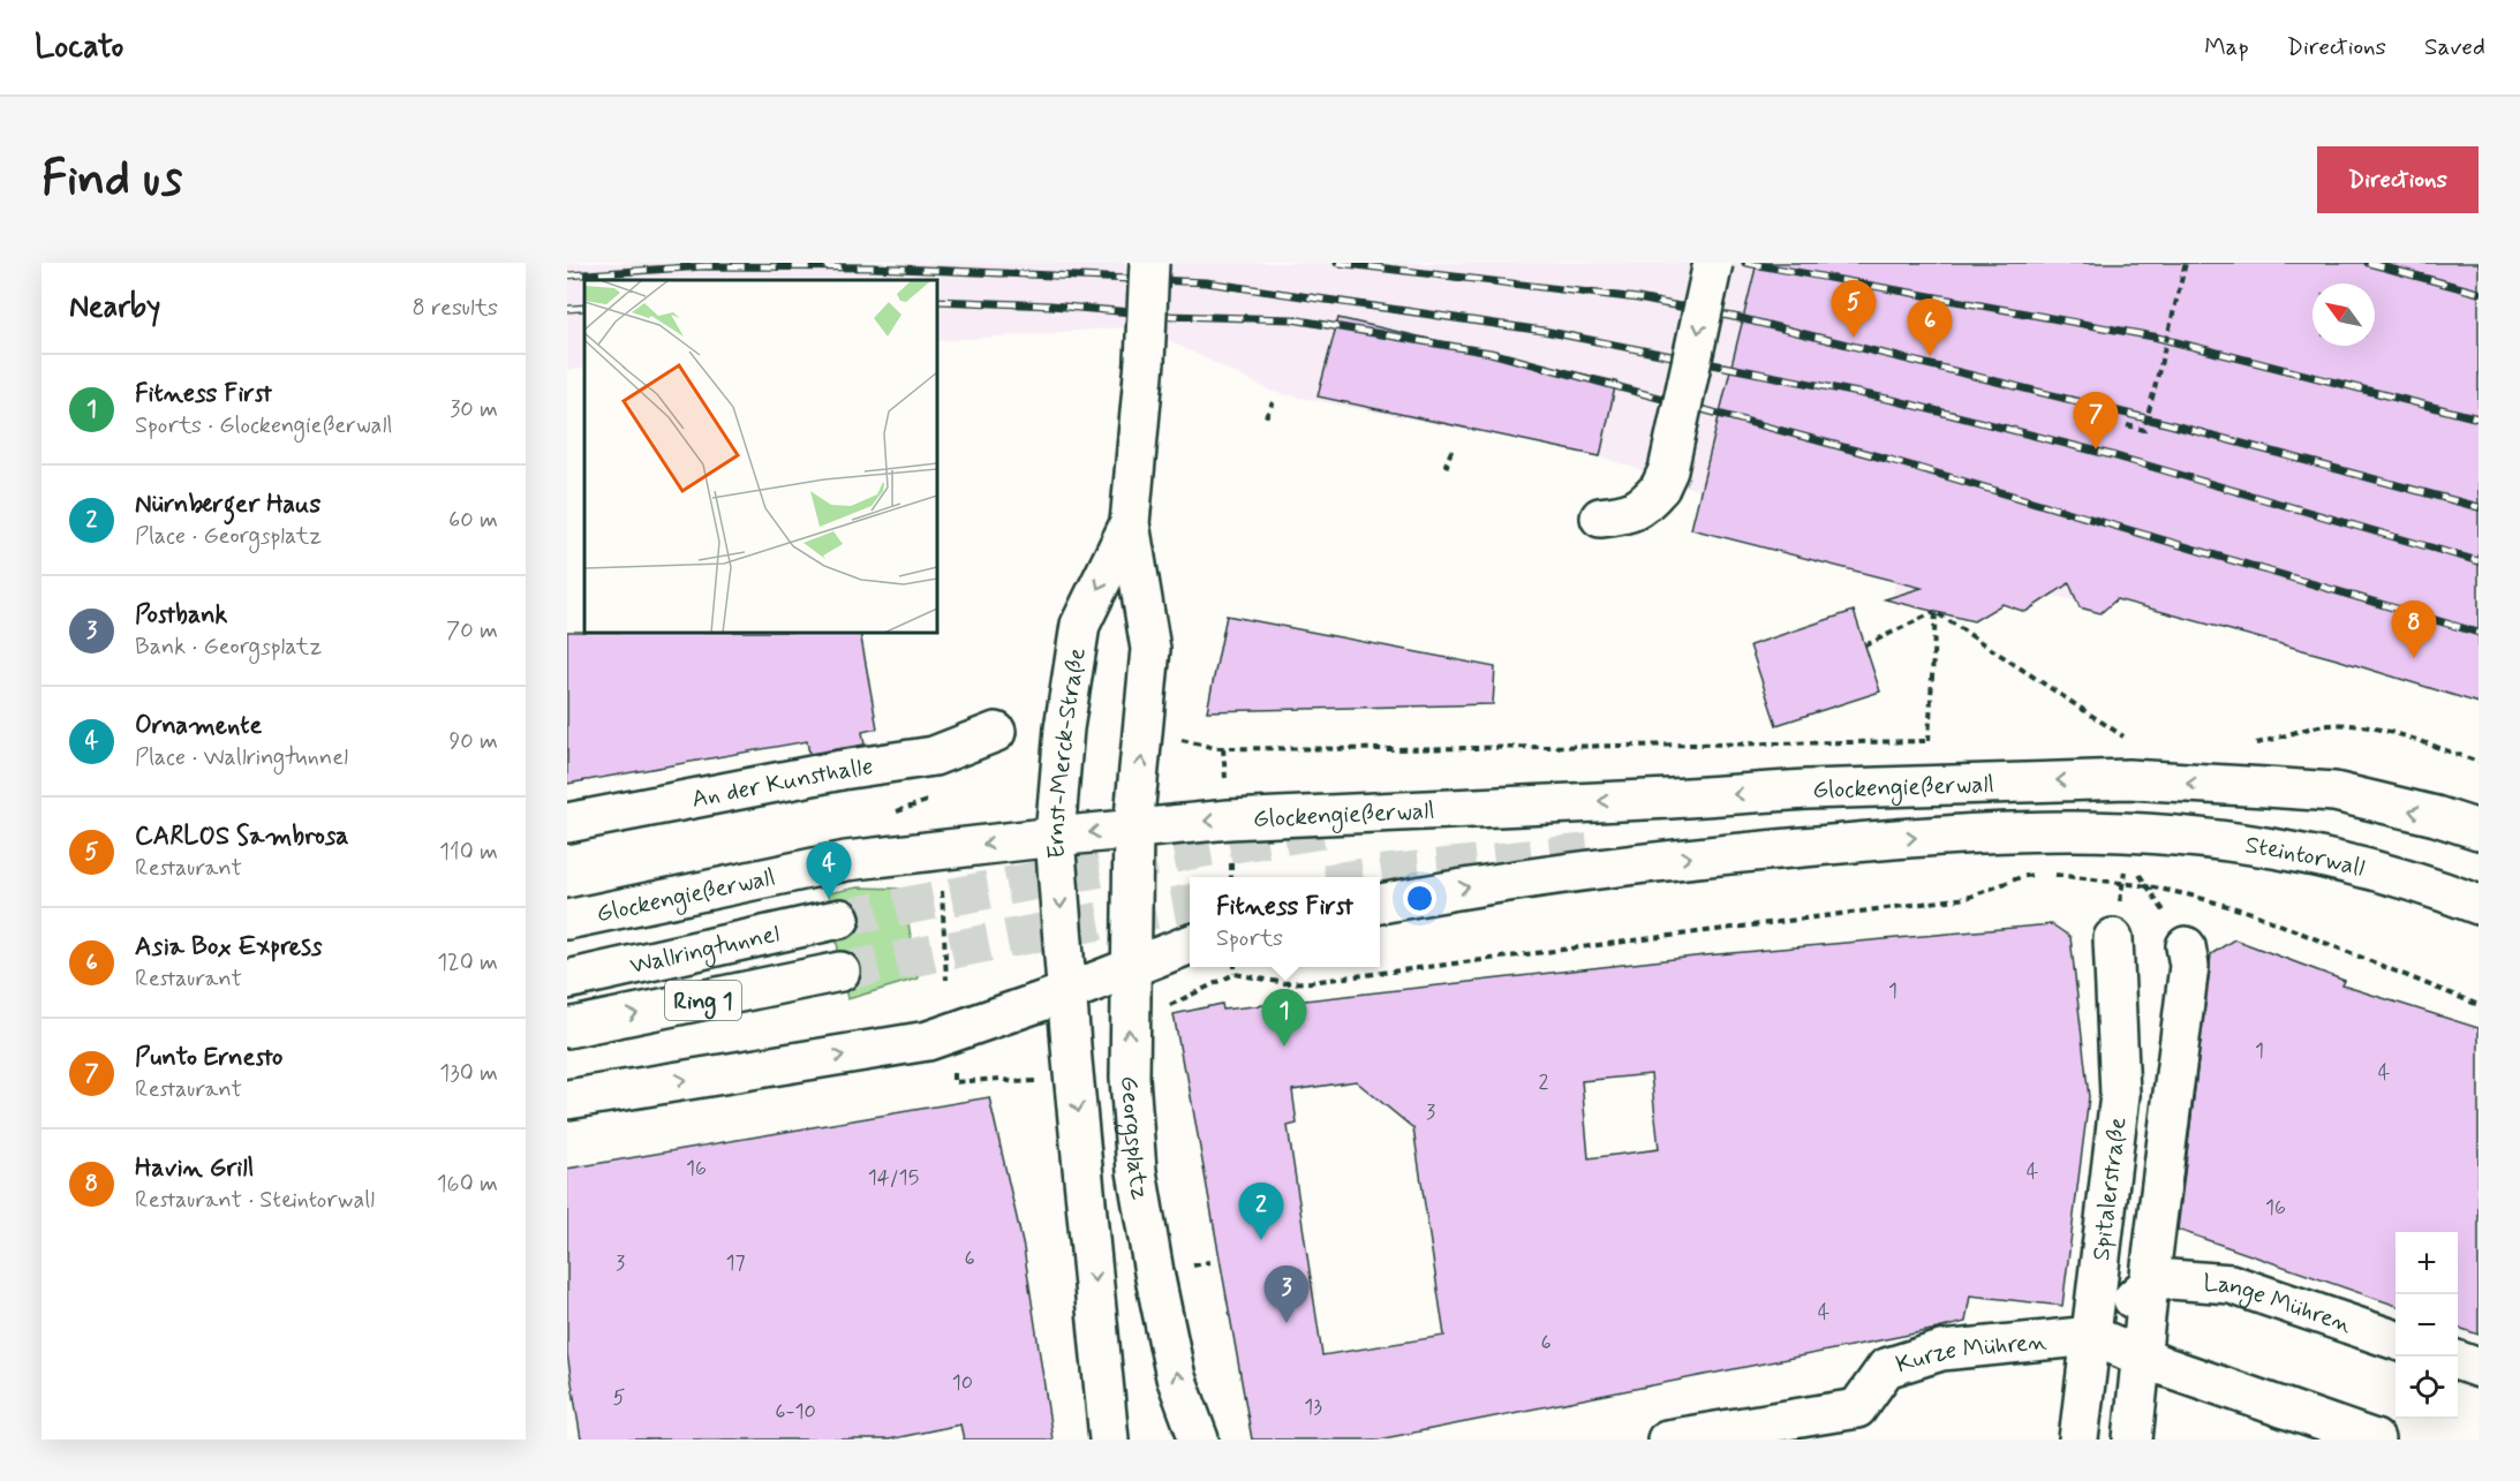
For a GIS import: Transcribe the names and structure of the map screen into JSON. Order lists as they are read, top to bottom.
{
  "streets": {
    "street": [
      "Ernst-Merck-Straße",
      "An der Kunsthalle",
      "Glockengießerwall",
      "Steintorwall",
      "Wallringtunnel",
      "Ring 1",
      "Georgsplatz",
      "Spitalerstraße",
      "Lange Mühren",
      "Kurze Mühren"
    ]
  },
  "crossings": [
    ["Ernst-Merck-Straße", "Glockengießerwall"],
    ["Ernst-Merck-Straße", "Georgsplatz"],
    ["Glockengießerwall", "Steintorwall"],
    ["Glockengießerwall", "Georgsplatz"],
    ["Spitalerstraße", "Lange Mühren"],
    ["Spitalerstraße", "Kurze Mühren"]
  ],
  "house_numbers": [
    "1",
    "1",
    "4",
    "2",
    "3",
    "16",
    "4",
    "14/15",
    "16",
    "6",
    "3",
    "17",
    "4",
    "6",
    "10",
    "5",
    "13",
    "6-10"
  ],
  "north": "top left",
  "page": {
    "header": "Locato",
    "nav": ["Map", "Directions", "Saved"],
    "buttons": "Directions",
    "title": "Find us",
    "heading": ["Nearby", "8 results"],
    "pins": [
      "5",
      "6",
      "7",
      "8",
      "4",
      "1",
      "2",
      "3"
    ],
    "list": [
      {
        "mark": "1",
        "name": "Fitness First",
        "note": "Sports · Glockengießerwall",
        "value": "30 m"
      },
      {
        "mark": "2",
        "name": "Nürnberger Haus",
        "note": "Place · Georgsplatz",
        "value": "60 m"
      },
      {
        "mark": "3",
        "name": "Postbank",
        "note": "Bank · Georgsplatz",
        "value": "70 m"
      },
      {
        "mark": "4",
        "name": "Ornamente",
        "note": "Place · Wallringtunnel",
        "value": "90 m"
      },
      {
        "mark": "5",
        "name": "CARLOS Sambrosa",
        "note": "Restaurant",
        "value": "110 m"
      },
      {
        "mark": "6",
        "name": "Asia Box Express",
        "note": "Restaurant",
        "value": "120 m"
      },
      {
        "mark": "7",
        "name": "Punto Ernesto",
        "note": "Restaurant",
        "value": "130 m"
      },
      {
        "mark": "8",
        "name": "Havin Grill",
        "note": "Restaurant · Steintorwall",
        "value": "160 m"
      }
    ],
    "popup": ["Fitness First", "Sports"],
    "map_buttons": ["+", "−"]
  }
}
